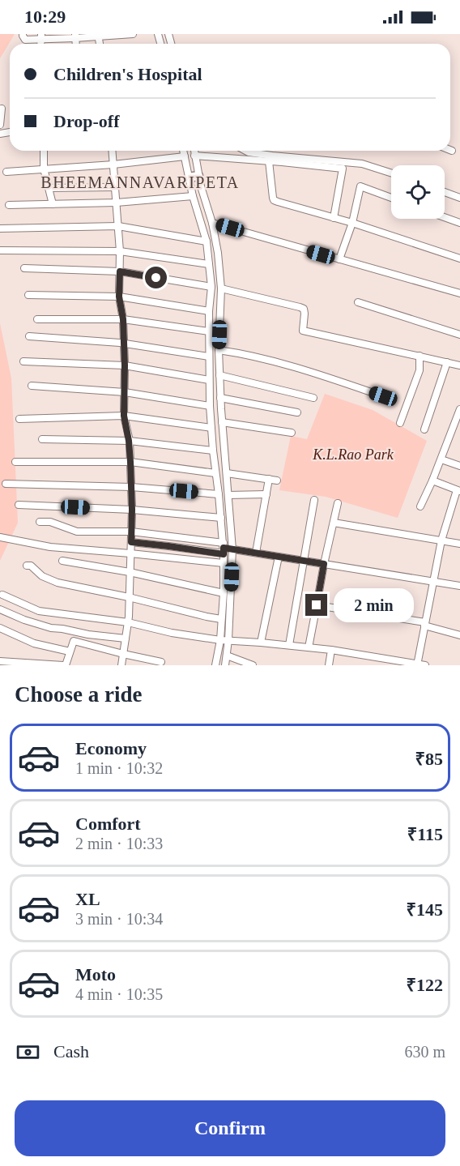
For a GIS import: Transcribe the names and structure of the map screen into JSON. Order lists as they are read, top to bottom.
{
  "districts": ["BHEEMANNAVARIPETA"],
  "parks": ["K.L.Rao Park"],
  "page": {
    "status": "10:29",
    "banner": ["Children's Hospital", "Drop-off"],
    "bubble": "2 min",
    "heading": "Choose a ride",
    "list": [
      {
        "name": "Economy",
        "note": "1 min · 10:32",
        "value": "₹85"
      },
      {
        "name": "Comfort",
        "note": "2 min · 10:33",
        "value": "₹115"
      },
      {
        "name": "XL",
        "note": "3 min · 10:34",
        "value": "₹145"
      },
      {
        "name": "Moto",
        "note": "4 min · 10:35",
        "value": "₹122"
      }
    ],
    "pay": ["Cash", "630 m"],
    "buttons": "Confirm"
  }
}
